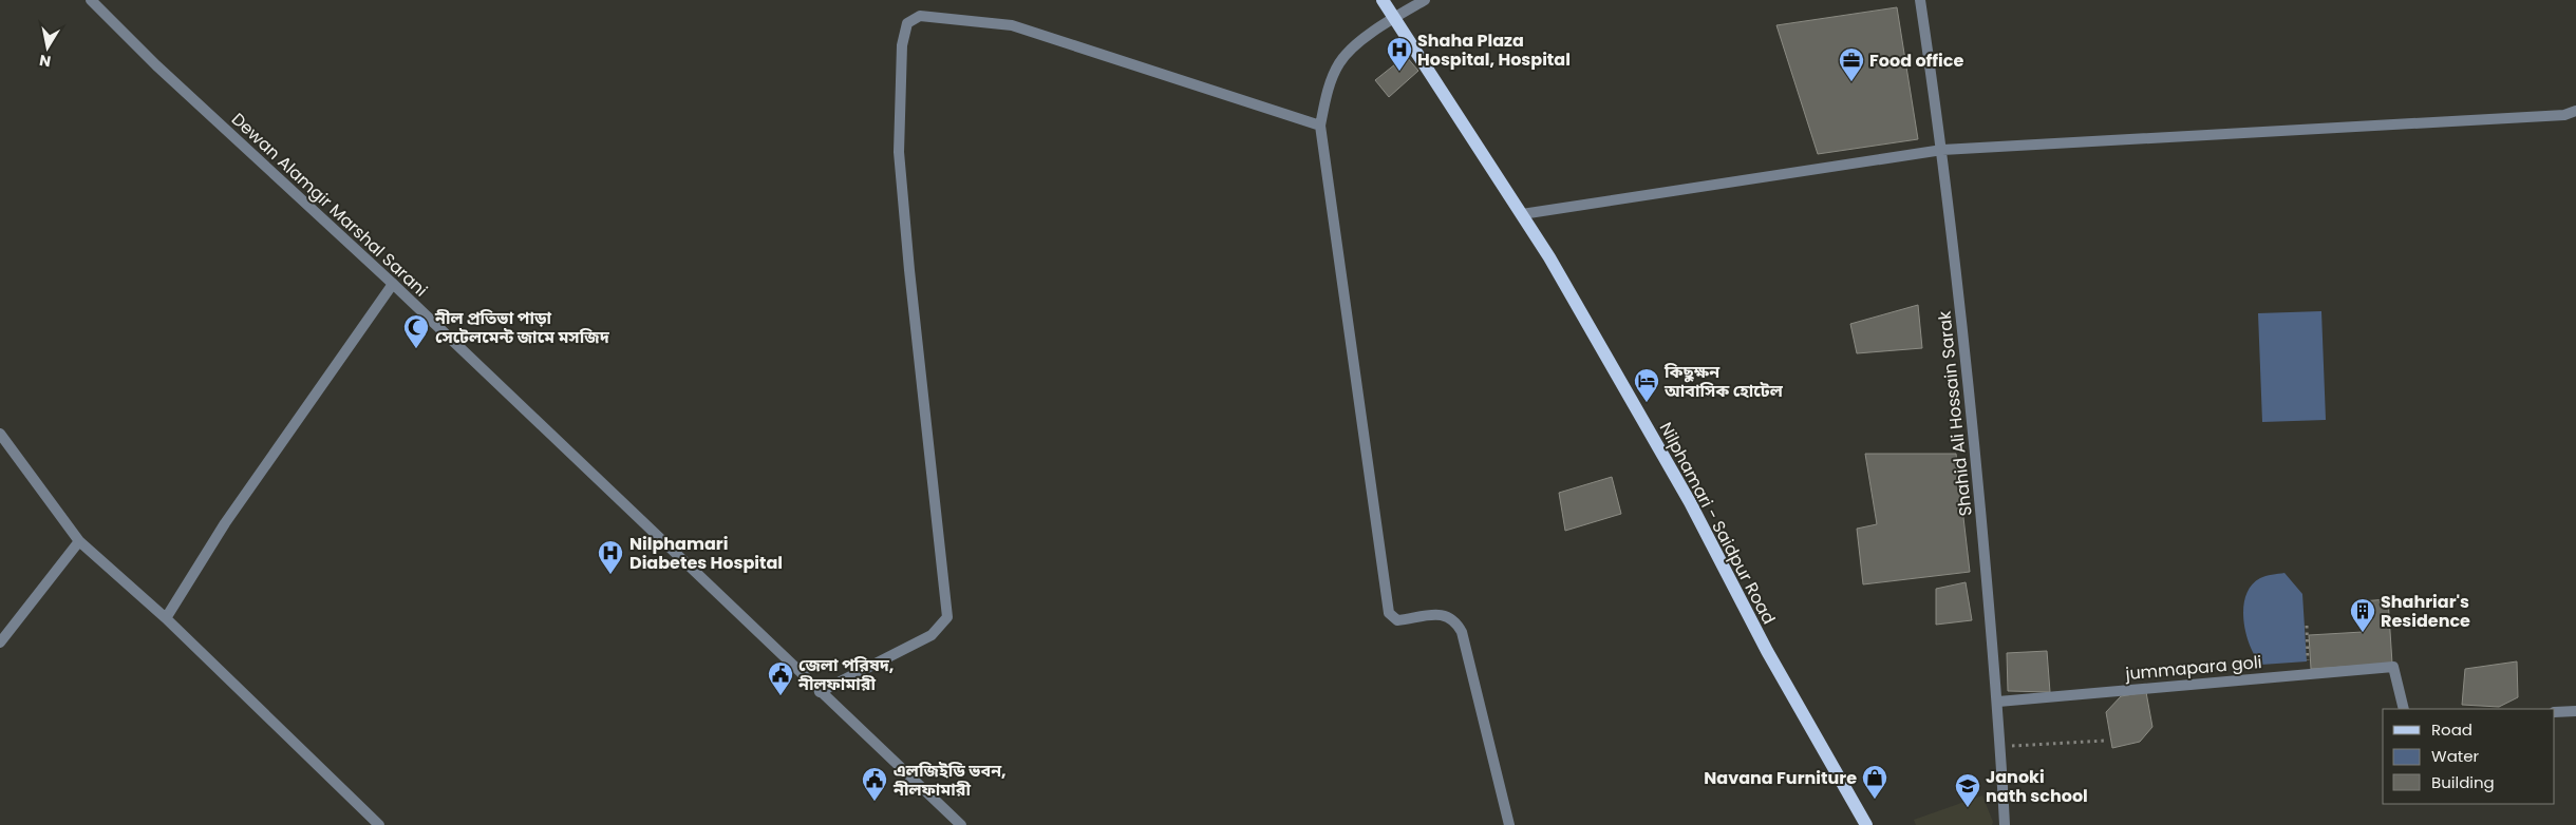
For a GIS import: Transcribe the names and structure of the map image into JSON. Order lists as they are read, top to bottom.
{
  "streets": {
    "main road": ["Nilphamari - Saidpur Road"],
    "street": ["Dewan Alamgir Marshal Sarani", "Shahid Ali Hossain Sarak", "jummapara goli"]
  },
  "crossings": [
    ["Shahid Ali Hossain Sarak", "jummapara goli"]
  ],
  "places": {
    "hospital": ["Shaha Plaza Hospital, Hospital", "Nilphamari Diabetes Hospital"],
    "office": ["Food office"],
    "mosque": ["নীল প্রতিভা পাড়া সেটেলমেন্ট জামে মসজিদ"],
    "hotel": ["কিছুক্ষন আবাসিক হোটেল"],
    "building": ["Shahriar's Residence"],
    "public building": ["জেলা পরিষদ, নীলফামারী", "এলজিইডি ভবন, নীলফামারী"],
    "shop": ["Navana Furniture"],
    "school or university": ["Janoki nath school"]
  },
  "legend": ["Road", "Water", "Building"],
  "north": "bottom"
}
